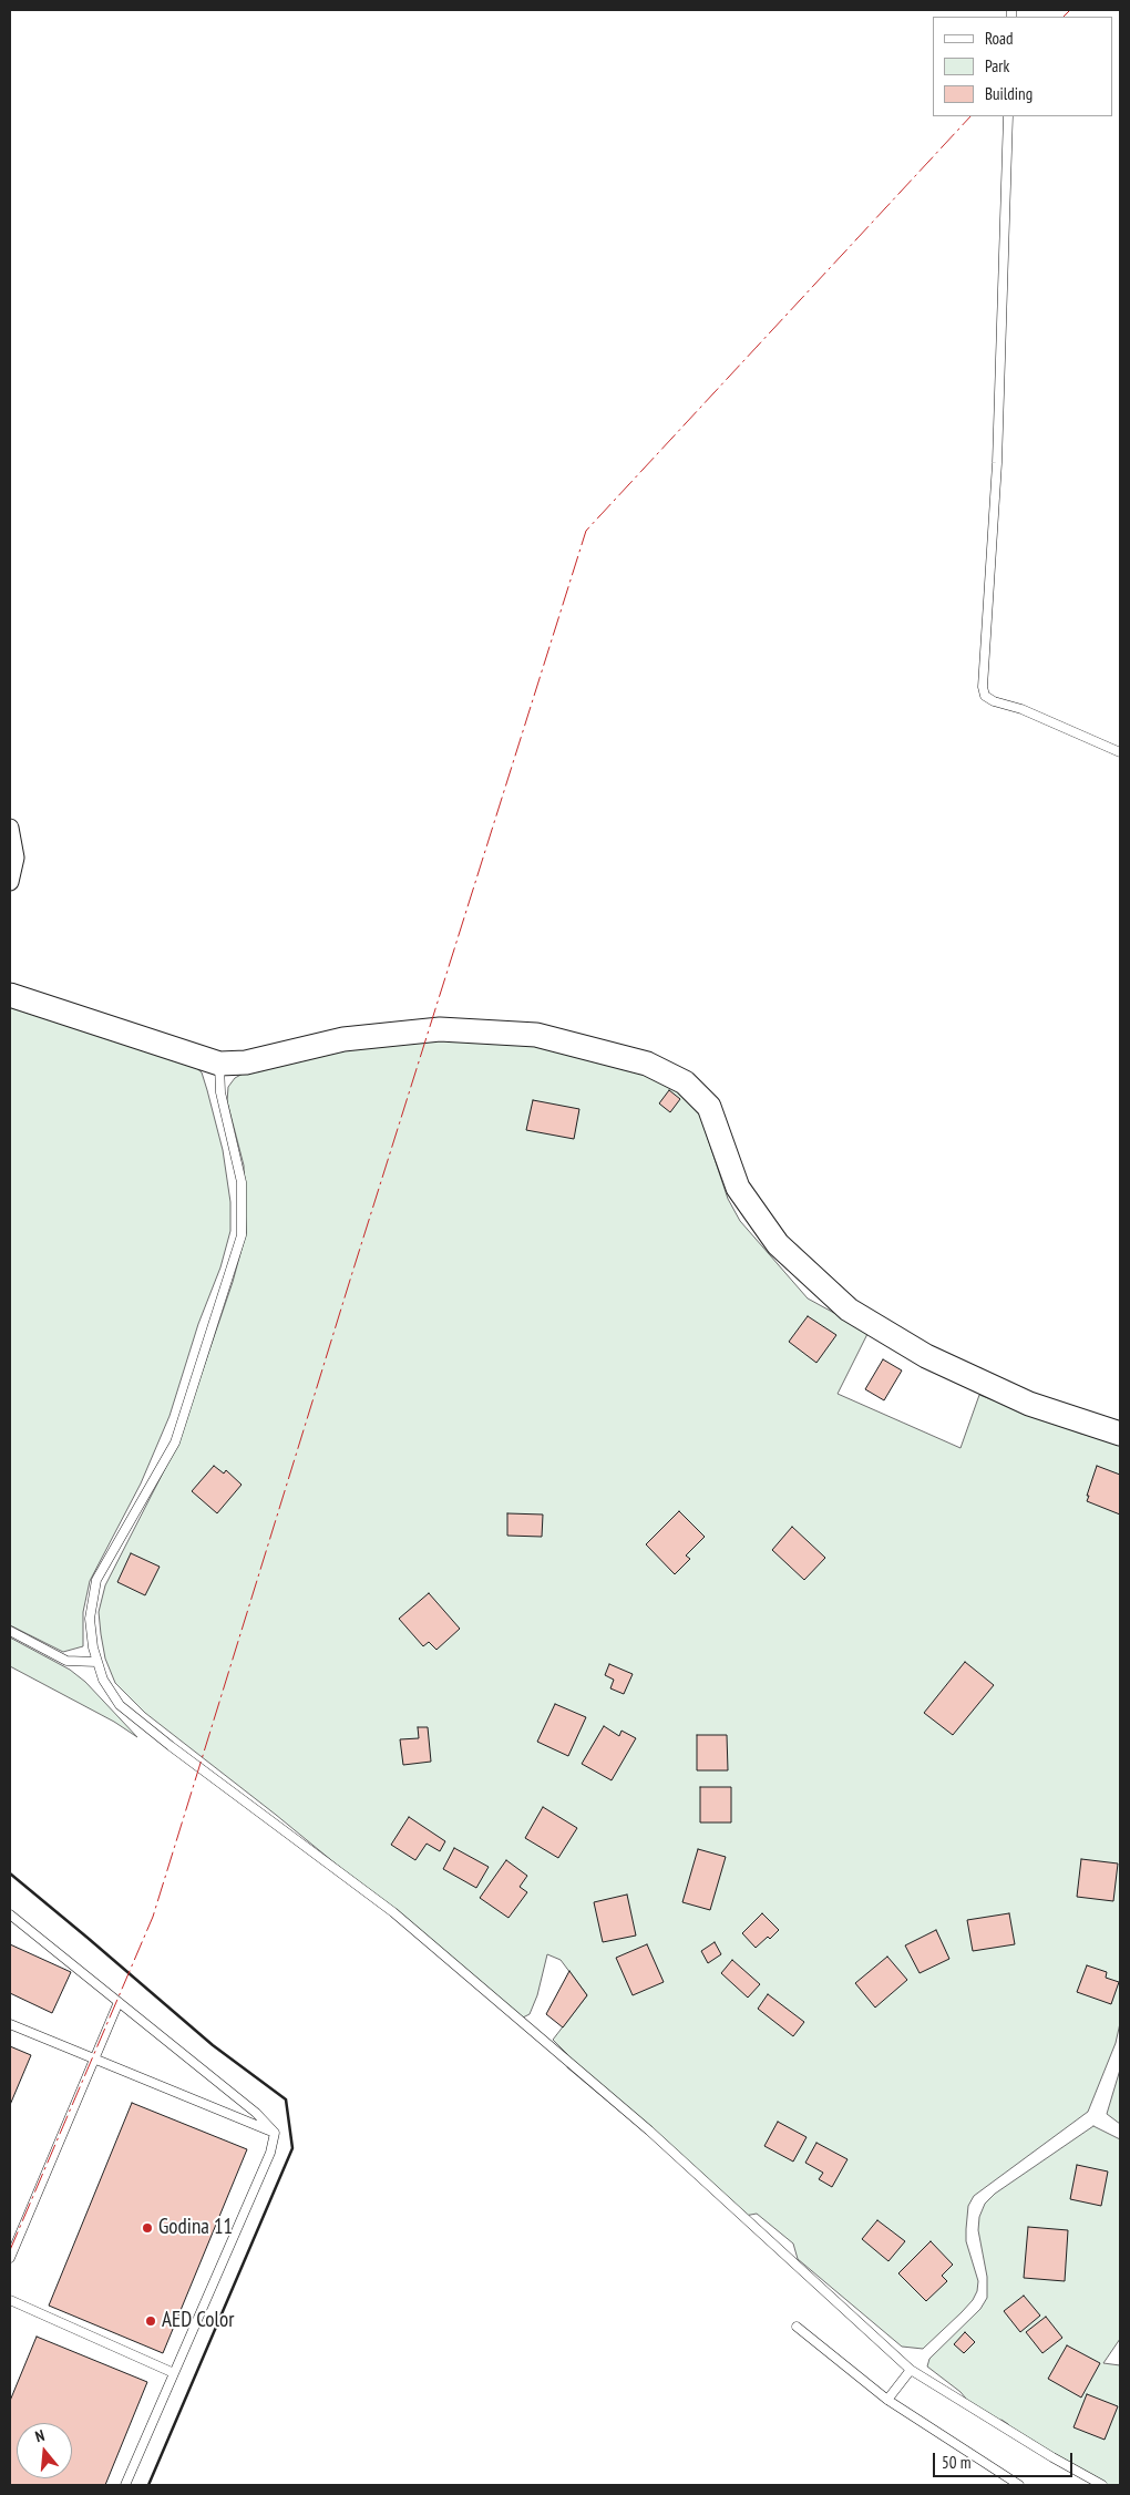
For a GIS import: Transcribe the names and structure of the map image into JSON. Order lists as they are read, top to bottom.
{
  "places": ["Godina 11", "AED Color"],
  "legend": ["Road", "Park", "Building"],
  "scale_bar": "50 m",
  "north": "top"
}
